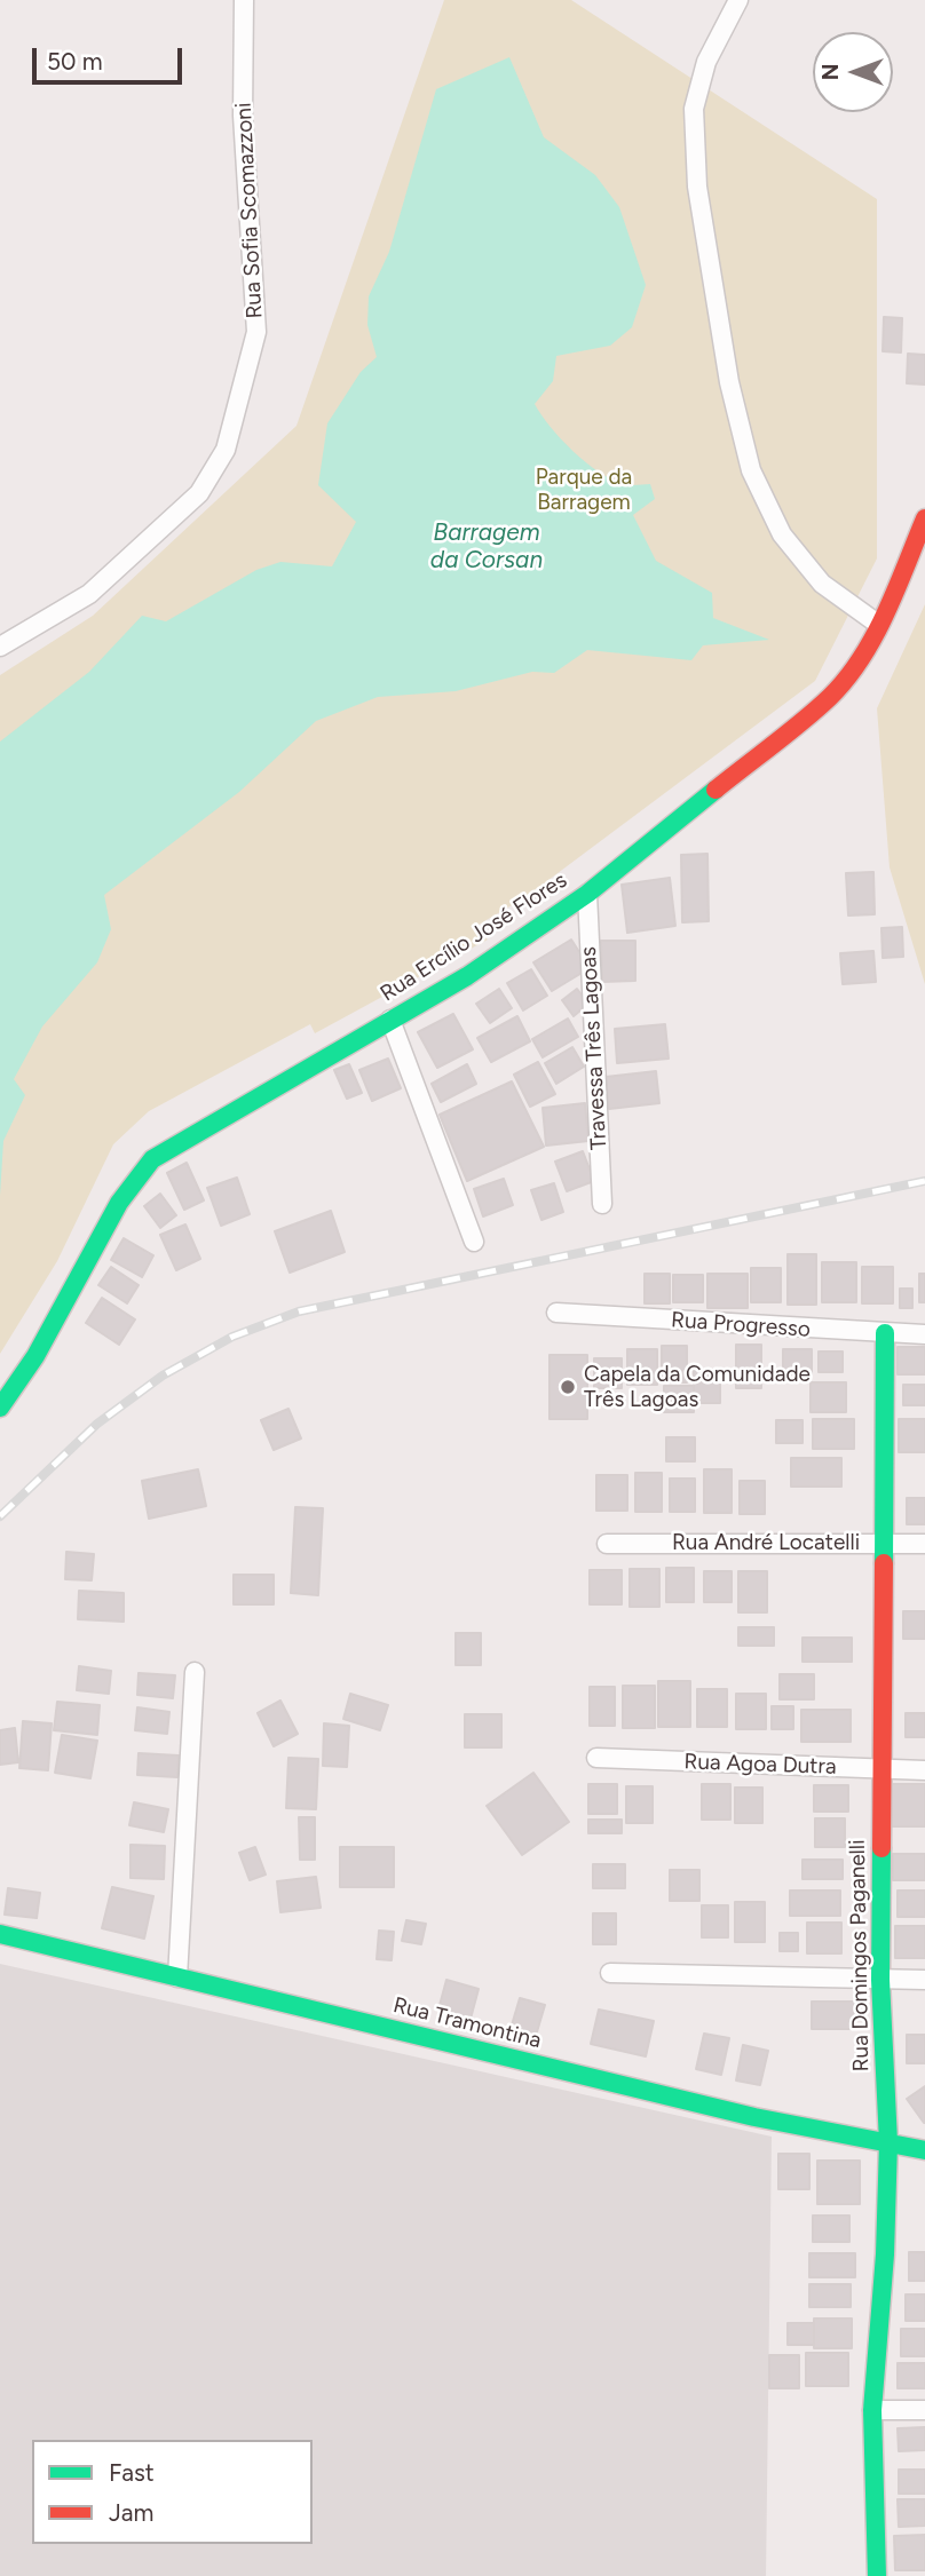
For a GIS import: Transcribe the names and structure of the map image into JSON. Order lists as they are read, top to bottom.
{
  "streets": {
    "street": [
      "Rua Sofia Scomazzoni",
      "Rua Ercílio José Flores",
      "Travessa Três Lagoas",
      "Rua Progresso",
      "Rua André Locatelli",
      "Rua Agoa Dutra",
      "Rua Domingos Paganelli",
      "Rua Tramontina"
    ]
  },
  "crossings": [
    ["Rua Ercílio José Flores", "Travessa Três Lagoas"],
    ["Rua Progresso", "Rua Domingos Paganelli"],
    ["Rua André Locatelli", "Rua Domingos Paganelli"],
    ["Rua Agoa Dutra", "Rua Domingos Paganelli"],
    ["Rua Domingos Paganelli", "Rua Tramontina"]
  ],
  "water": ["Barragem da Corsan"],
  "parks": ["Parque da Barragem"],
  "places": ["Capela da Comunidade Três Lagoas"],
  "legend": ["Fast", "Jam"],
  "scale_bar": "50 m",
  "north": "left"
}
